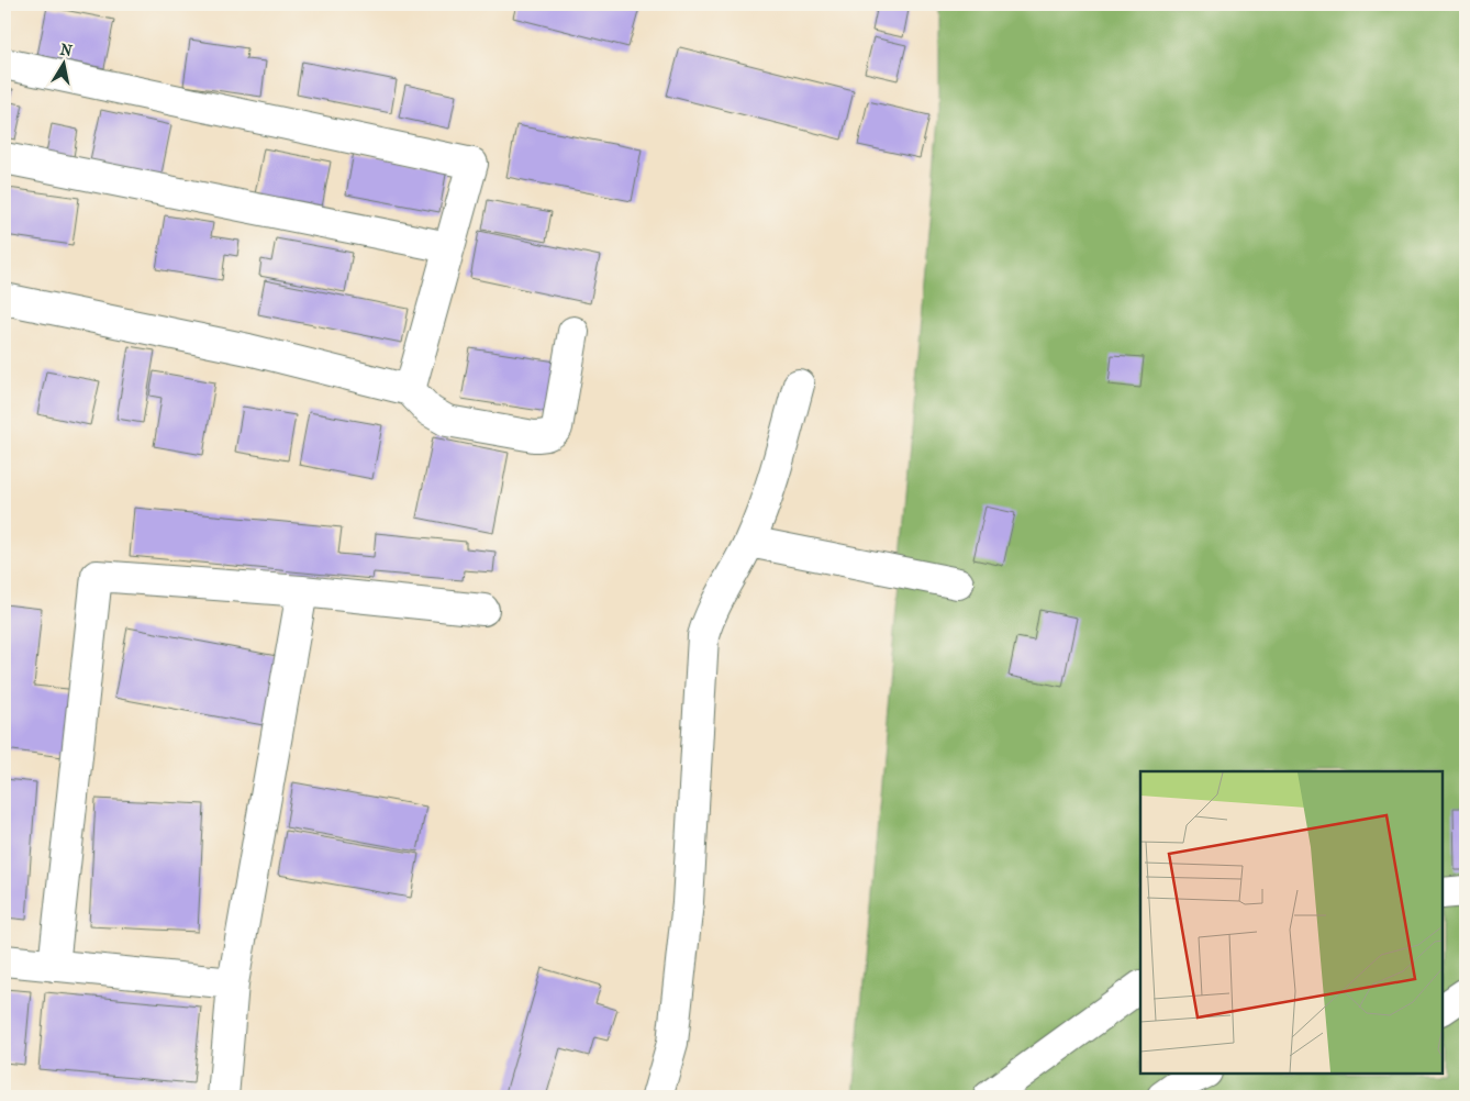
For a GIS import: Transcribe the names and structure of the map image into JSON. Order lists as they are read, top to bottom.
{
  "north": "top"
}
